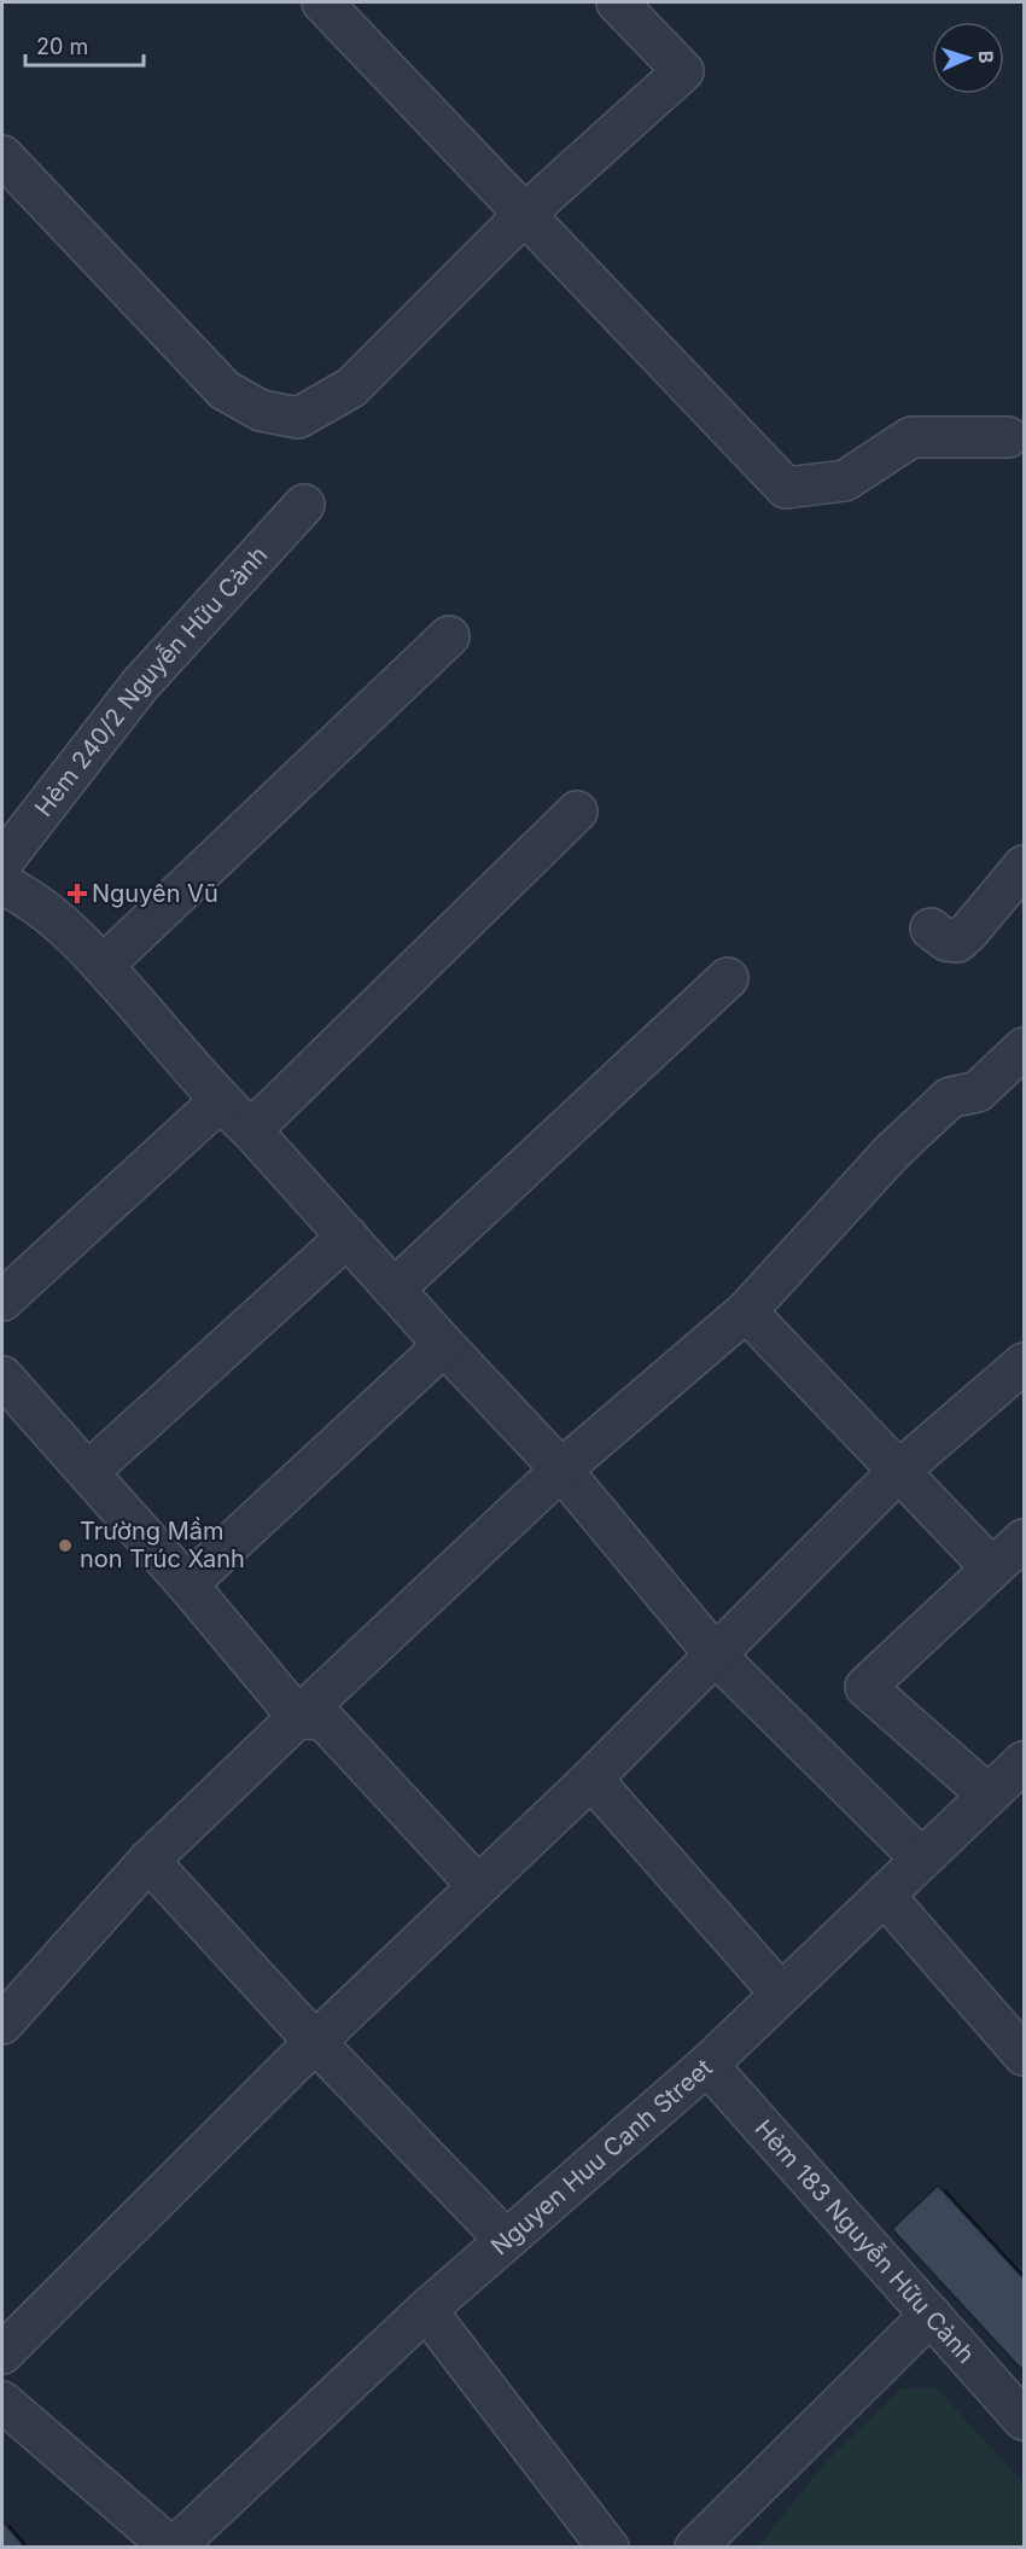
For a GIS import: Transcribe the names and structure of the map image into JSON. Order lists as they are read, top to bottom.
{
  "streets": {
    "street": ["Hẻm 240/2 Nguyễn Hữu Cảnh", "Nguyen Huu Canh Street", "Hẻm 183 Nguyễn Hữu Cảnh"]
  },
  "crossings": [
    ["Nguyen Huu Canh Street", "Hẻm 183 Nguyễn Hữu Cảnh"]
  ],
  "places": {
    "health": ["Nguyên Vũ"],
    "other": ["Trường Mầm non Trúc Xanh"]
  },
  "scale_bar": "20 m",
  "north": "right"
}
